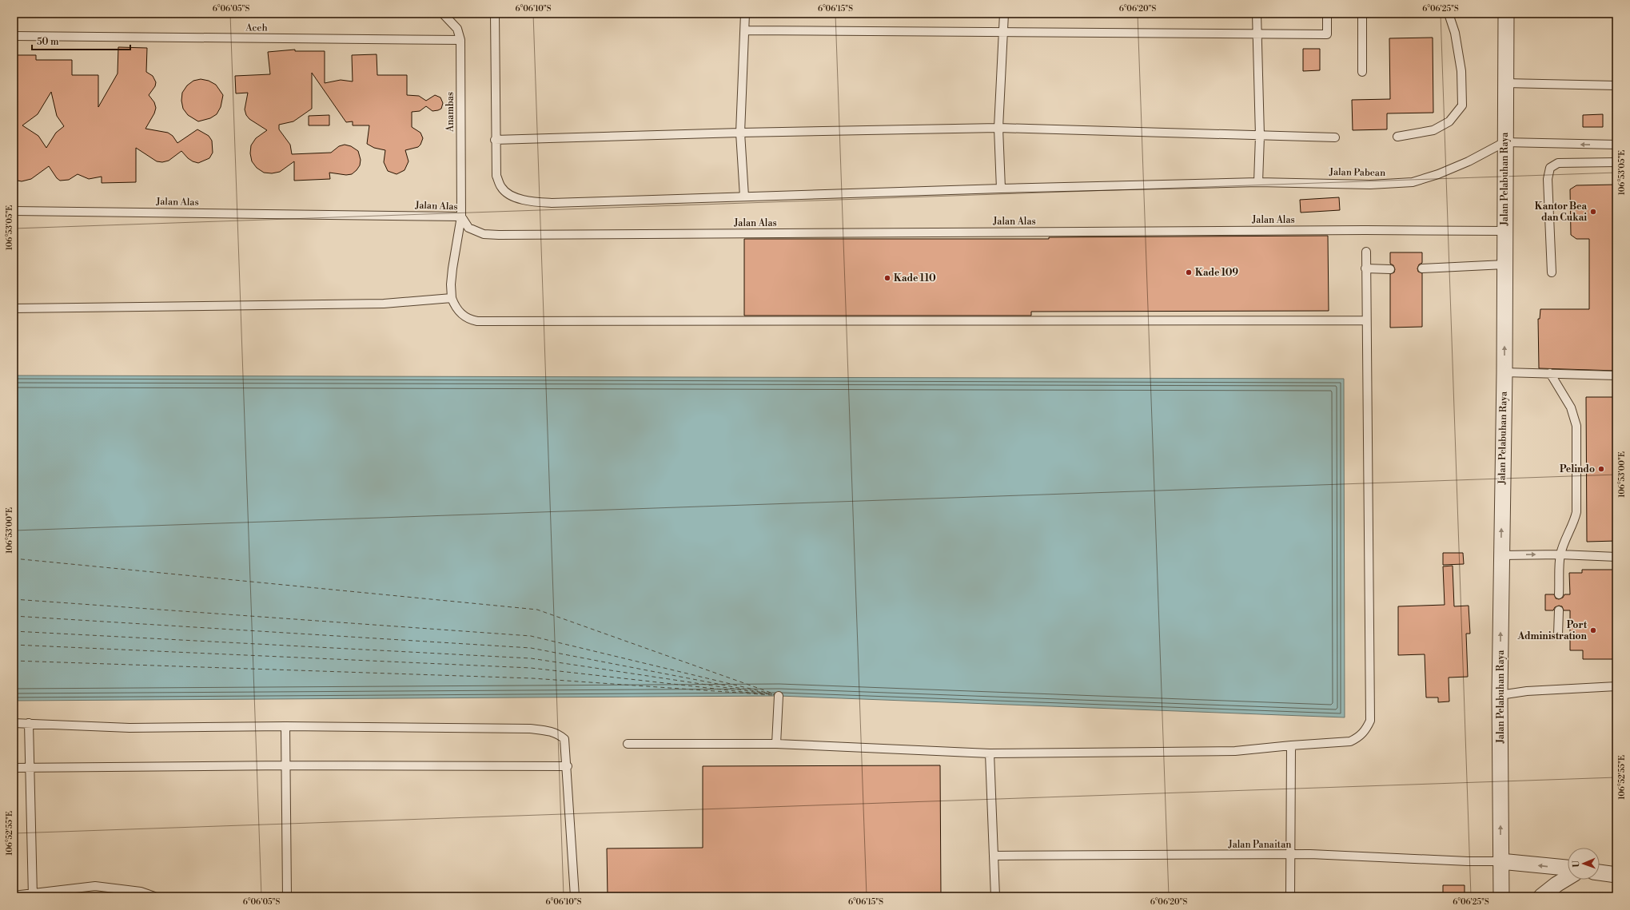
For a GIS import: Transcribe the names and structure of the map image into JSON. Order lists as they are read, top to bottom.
{
  "streets": {
    "street": ["Jalan Pelabuhan Raya"],
    "lane": [
      "Aceh",
      "Anambas",
      "Jalan Pabean",
      "Jalan Alas",
      "Jalan Panaitan"
    ]
  },
  "crossings": [
    ["Aceh", "Anambas"],
    ["Anambas", "Jalan Alas"],
    ["Jalan Pabean", "Jalan Pelabuhan Raya"],
    ["Jalan Pelabuhan Raya", "Jalan Alas"],
    ["Jalan Pelabuhan Raya", "Jalan Panaitan"]
  ],
  "one_way": ["Jalan Pelabuhan Raya"],
  "places": [
    "Kantor Bea dan Cukai",
    "Kade 109",
    "Kade 110",
    "Pelindo",
    "Port Administration"
  ],
  "scale_bar": "50 m",
  "north": "left",
  "coordinates": [
    "6°06'05\"S",
    "6°06'10\"S",
    "6°06'15\"S",
    "6°06'20\"S",
    "6°06'25\"S",
    "106°53'05\"E",
    "106°53'00\"E",
    "106°52'55\"E"
  ]
}
